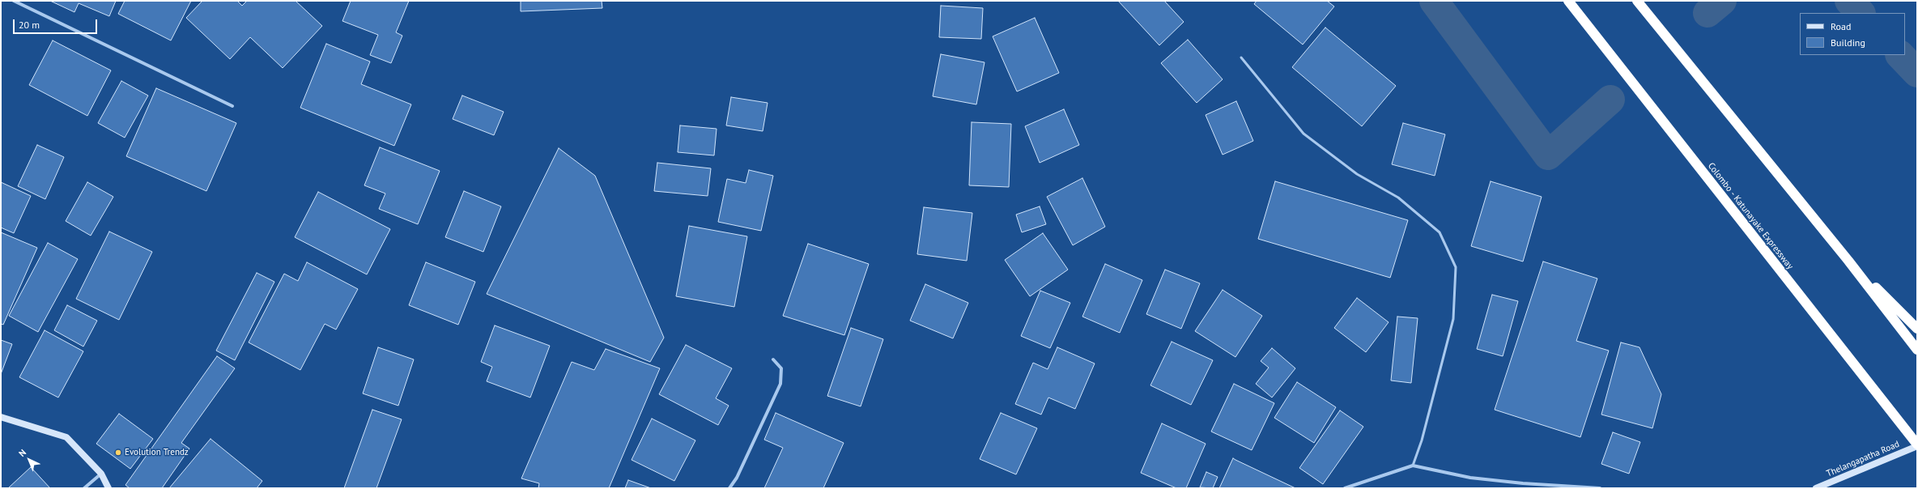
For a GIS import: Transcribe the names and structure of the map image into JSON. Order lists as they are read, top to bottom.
{
  "streets": {
    "highway": ["Colombo - Katunayake Expressway"],
    "street": ["Thelangapatha Road"]
  },
  "crossings": [
    ["Colombo - Katunayake Expressway", "Thelangapatha Road"]
  ],
  "places": ["Evolution Trendz"],
  "legend": ["Road", "Building"],
  "scale_bar": "20 m",
  "north": "top left"
}
